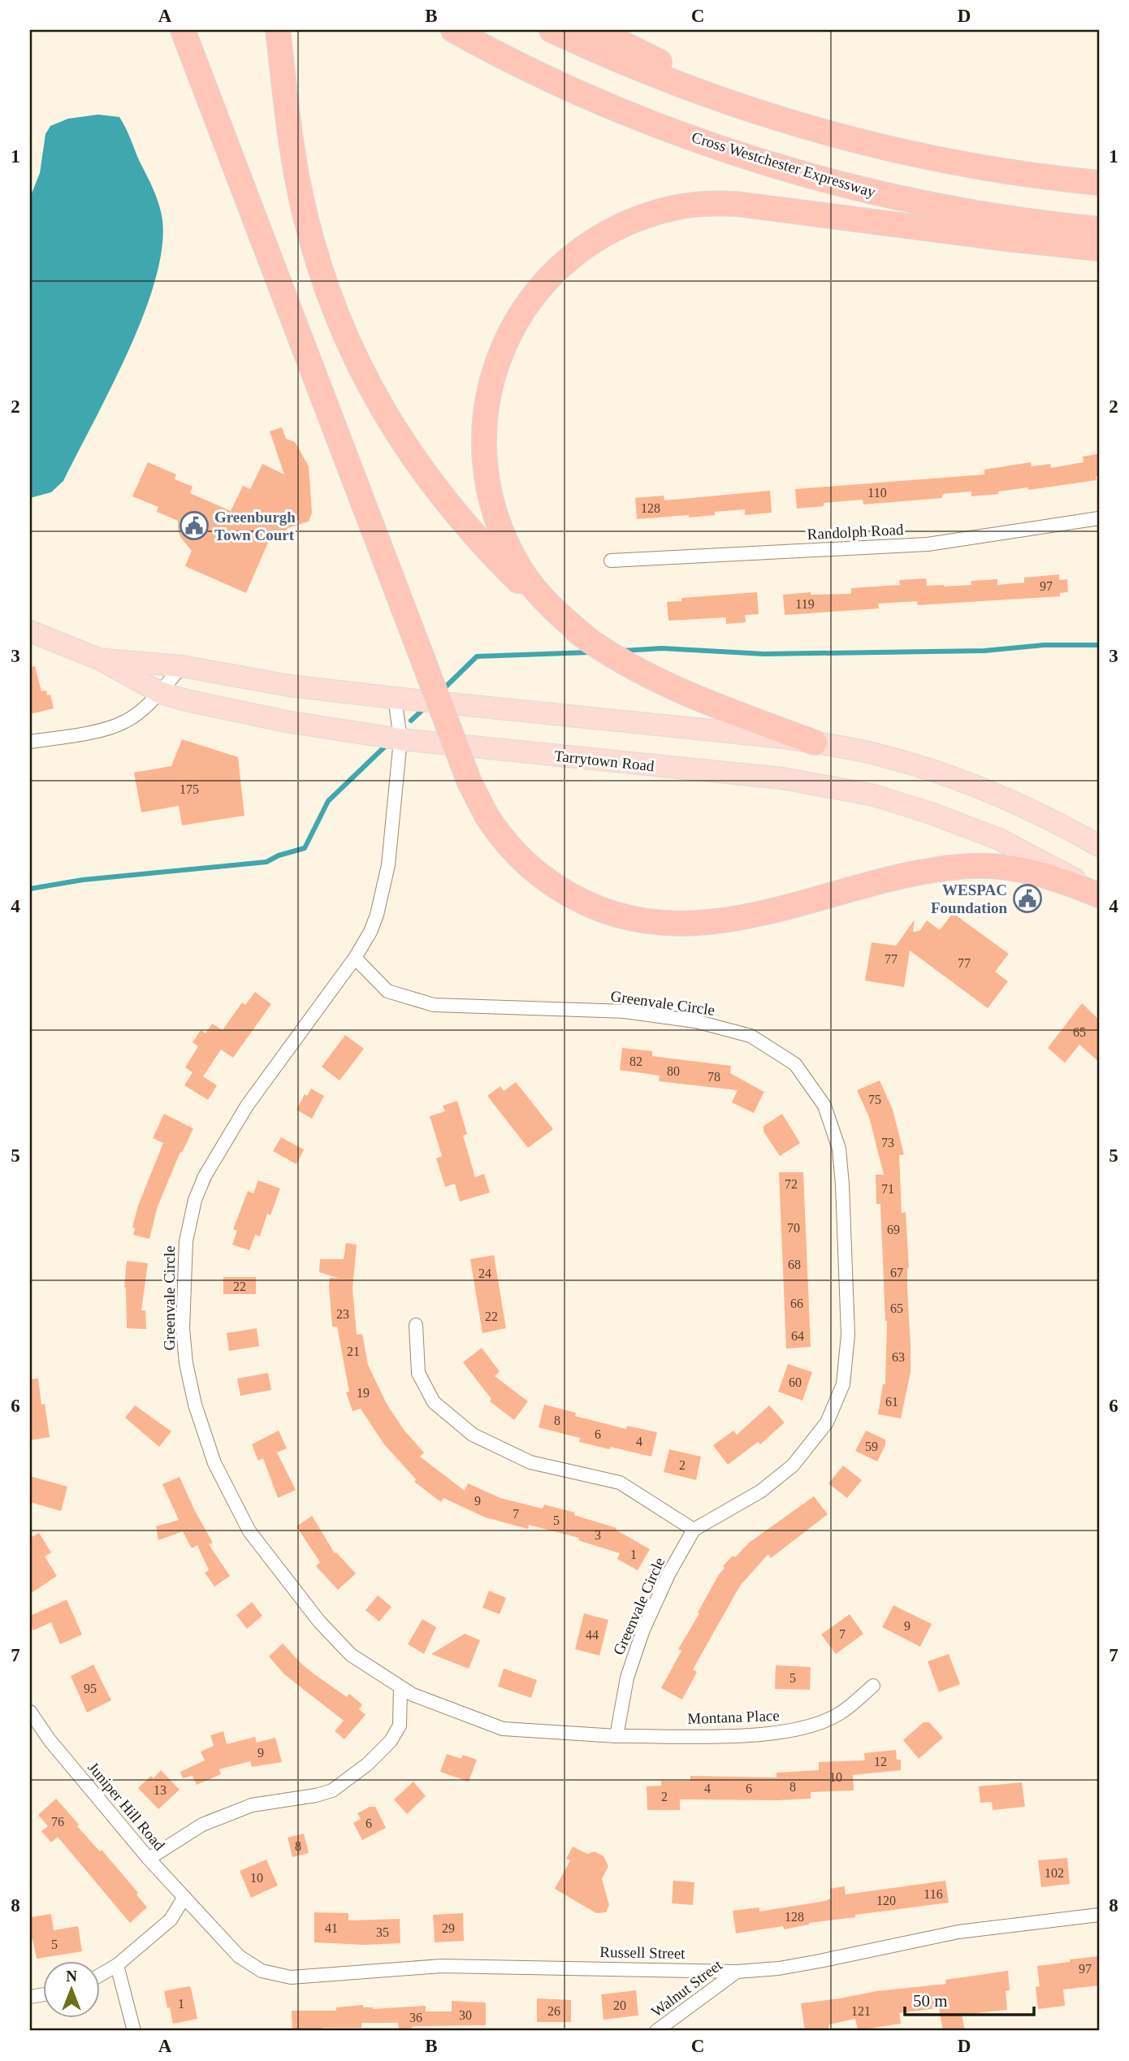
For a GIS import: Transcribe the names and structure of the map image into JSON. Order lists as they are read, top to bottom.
{
  "streets": {
    "highway": ["Cross Westchester Expressway"],
    "main road": ["Tarrytown Road"],
    "street": [
      "Randolph Road",
      "Greenvale Circle",
      "Montana Place",
      "Juniper Hill Road",
      "Russell Street",
      "Walnut Street"
    ]
  },
  "crossings": [
    ["Tarrytown Road", "Greenvale Circle"],
    ["Greenvale Circle", "Montana Place"],
    ["Juniper Hill Road", "Russell Street"],
    ["Russell Street", "Walnut Street"]
  ],
  "places": {
    "public building": ["Greenburgh Town Court", "WESPAC Foundation"]
  },
  "house_numbers": [
    "110",
    "128",
    "97",
    "119",
    "175",
    "77",
    "77",
    "65",
    "82",
    "80",
    "78",
    "75",
    "73",
    "72",
    "71",
    "70",
    "69",
    "68",
    "67",
    "24",
    "22",
    "66",
    "65",
    "23",
    "22",
    "64",
    "21",
    "63",
    "60",
    "19",
    "61",
    "8",
    "6",
    "4",
    "59",
    "2",
    "9",
    "7",
    "5",
    "3",
    "1",
    "9",
    "7",
    "44",
    "5",
    "95",
    "9",
    "12",
    "10",
    "8",
    "4",
    "6",
    "13",
    "2",
    "76",
    "6",
    "8",
    "102",
    "10",
    "116",
    "120",
    "128",
    "41",
    "29",
    "35",
    "5",
    "97",
    "1",
    "20",
    "26",
    "121",
    "30",
    "36"
  ],
  "scale_bar": "50 m",
  "north": "top",
  "grid": {
    "columns": [
      "A",
      "B",
      "C",
      "D"
    ],
    "rows": [
      "1",
      "2",
      "3",
      "4",
      "5",
      "6",
      "7",
      "8"
    ]
  }
}
